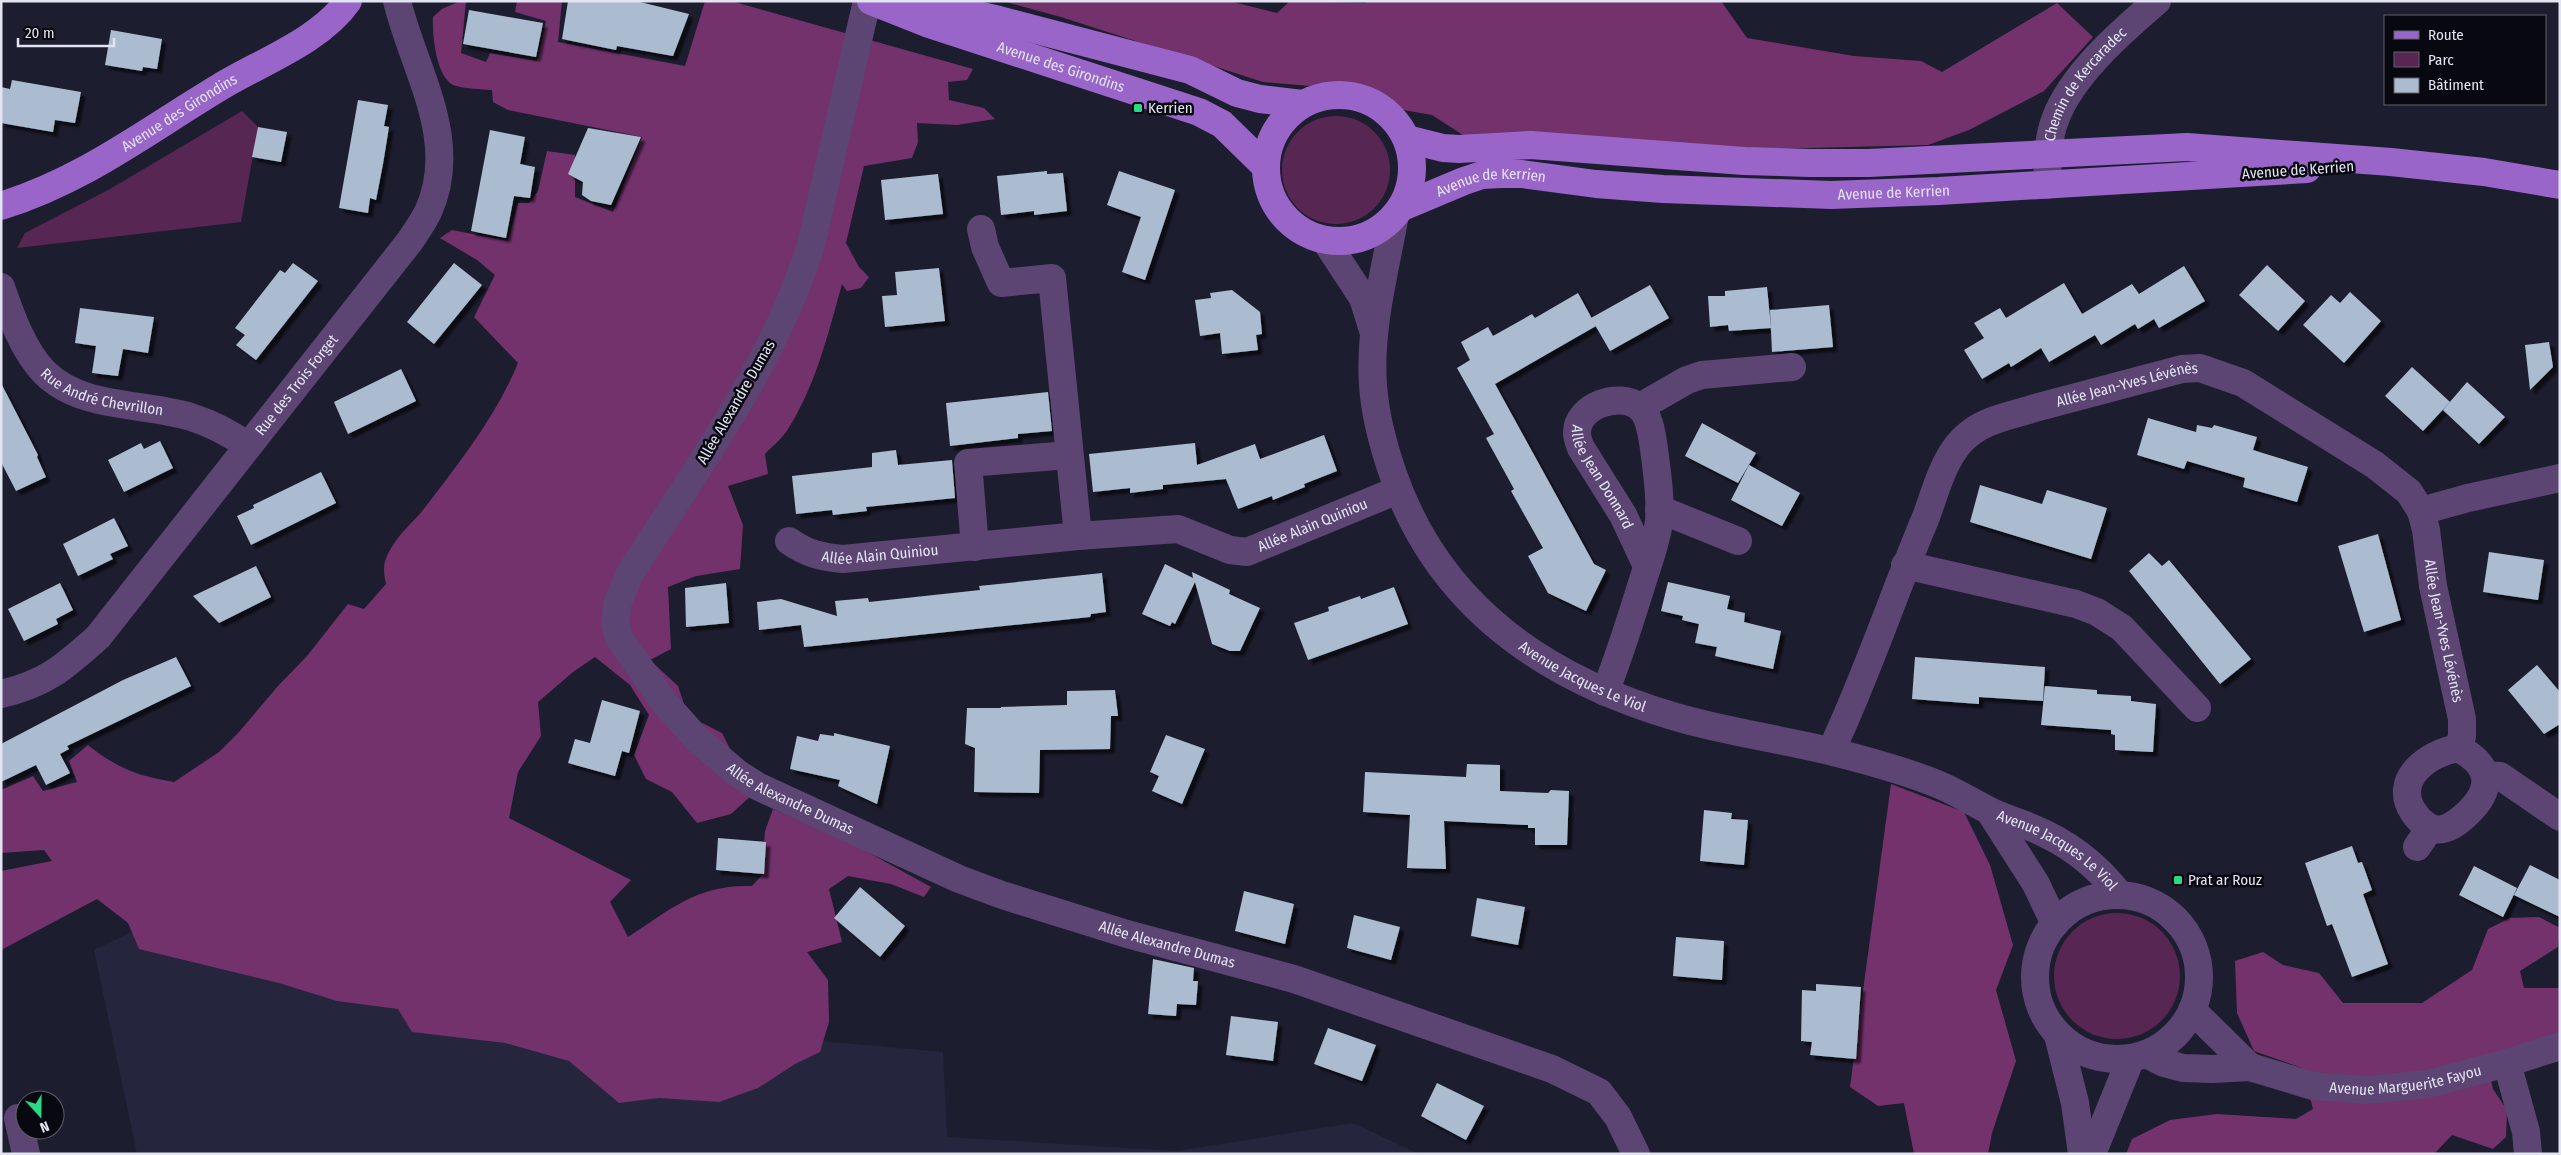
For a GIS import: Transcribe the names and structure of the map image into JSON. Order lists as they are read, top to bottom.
{
  "streets": {
    "main road": ["Avenue des Girondins", "Avenue de Kerrien"],
    "street": [
      "Chemin de Kercaradec",
      "Rue des Trois Forget",
      "Allée Jean-Yves Lévénès",
      "Rue André Chevrillon",
      "Allée Alexandre Dumas",
      "Allée Jean Donnard",
      "Allée Alain Quiniou",
      "Avenue Jacques Le Viol",
      "Avenue Marguerite Fayou"
    ]
  },
  "crossings": [
    ["Avenue des Girondins", "Avenue de Kerrien"],
    ["Avenue des Girondins", "Avenue Jacques Le Viol"],
    ["Chemin de Kercaradec", "Avenue de Kerrien"],
    ["Avenue de Kerrien", "Avenue Jacques Le Viol"],
    ["Rue des Trois Forget", "Rue André Chevrillon"],
    ["Allée Jean-Yves Lévénès", "Avenue Jacques Le Viol"],
    ["Allée Jean Donnard", "Avenue Jacques Le Viol"],
    ["Allée Alain Quiniou", "Avenue Jacques Le Viol"],
    ["Avenue Jacques Le Viol", "Avenue Marguerite Fayou"]
  ],
  "places": {
    "transit": ["Kerrien", "Prat ar Rouz"]
  },
  "legend": ["Route", "Parc", "Bâtiment"],
  "scale_bar": "20 m",
  "north": "bottom"
}
